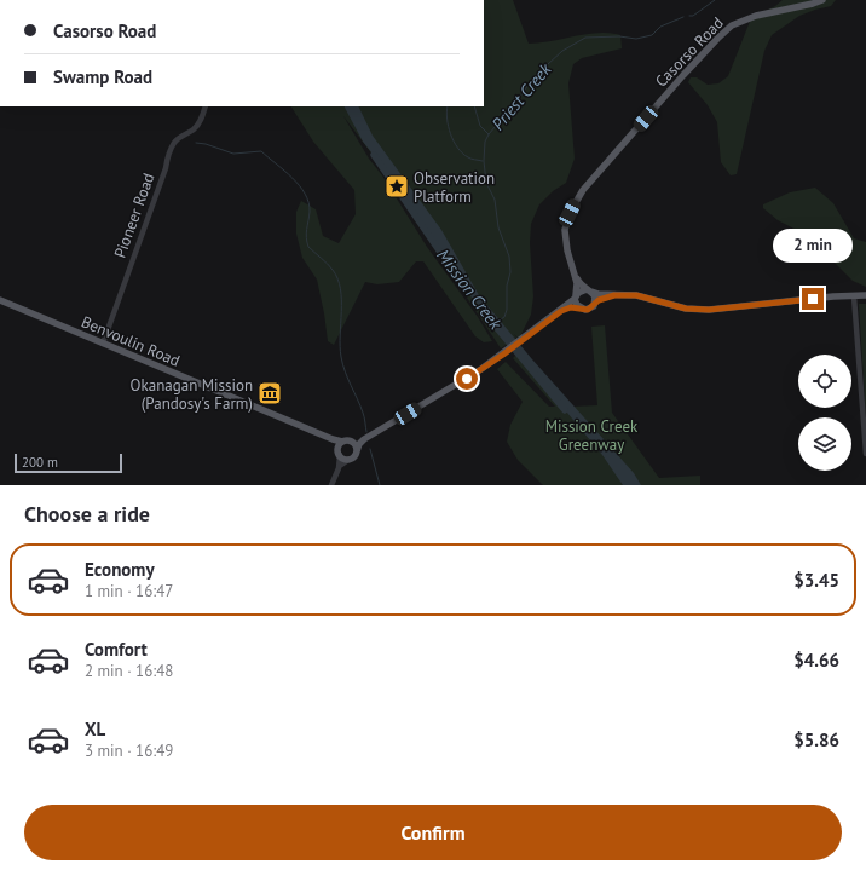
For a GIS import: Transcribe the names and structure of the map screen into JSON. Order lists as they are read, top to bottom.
{
  "streets": {
    "main road": ["Casorso Road", "Benvoulin Road"],
    "street": ["Pioneer Road"]
  },
  "crossings": [
    ["Pioneer Road", "Benvoulin Road"]
  ],
  "water": ["Priest Creek", "Mission Creek"],
  "parks": ["Mission Creek Greenway"],
  "places": {
    "place": ["Observation Platform"],
    "museum": ["Okanagan Mission (Pandosy's Farm)"]
  },
  "scale_bar": "200 m",
  "page": {
    "banner": ["Casorso Road", "Swamp Road"],
    "bubble": "2 min",
    "scale": "200 m",
    "heading": "Choose a ride",
    "list": [
      {
        "name": "Economy",
        "note": "1 min · 16:47",
        "value": "$3.45"
      },
      {
        "name": "Comfort",
        "note": "2 min · 16:48",
        "value": "$4.66"
      },
      {
        "name": "XL",
        "note": "3 min · 16:49",
        "value": "$5.86"
      }
    ],
    "buttons": "Confirm"
  }
}
